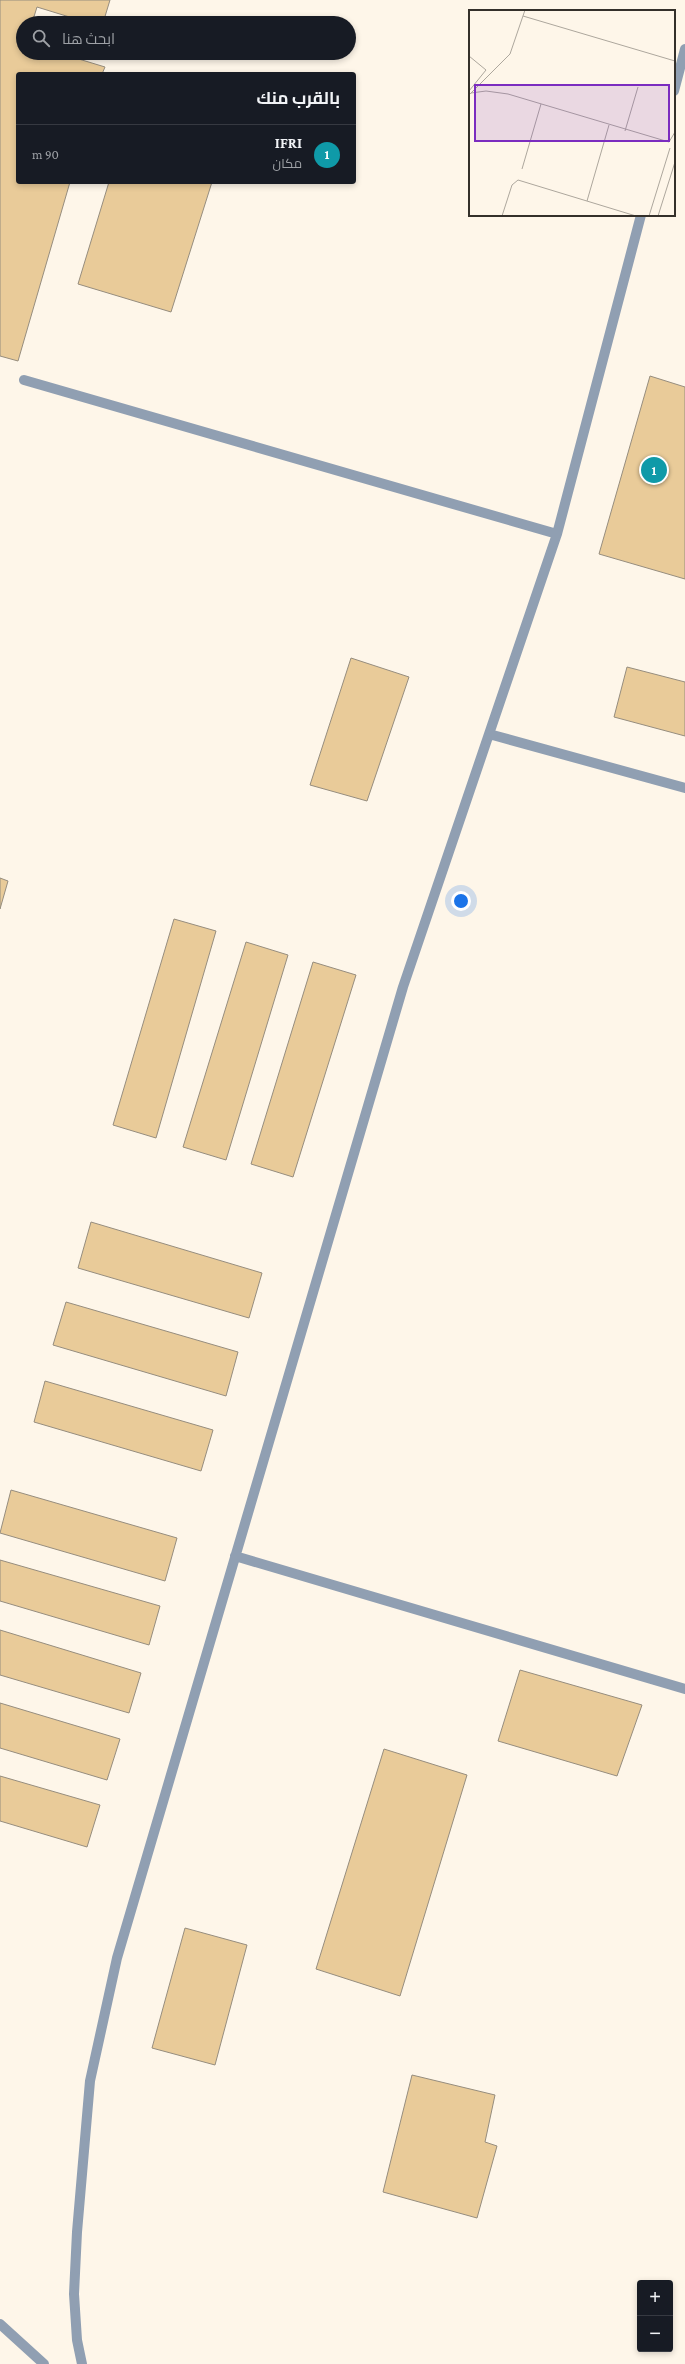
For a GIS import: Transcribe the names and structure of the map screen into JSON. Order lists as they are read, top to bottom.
{
  "page": {
    "search": "ابحث هنا",
    "heading": "بالقرب منك",
    "list": [
      {
        "mark": "1",
        "name": "IFRI",
        "note": "مكان",
        "value": "90 m"
      }
    ],
    "pins": "1",
    "map_buttons": ["+", "−"]
  }
}
